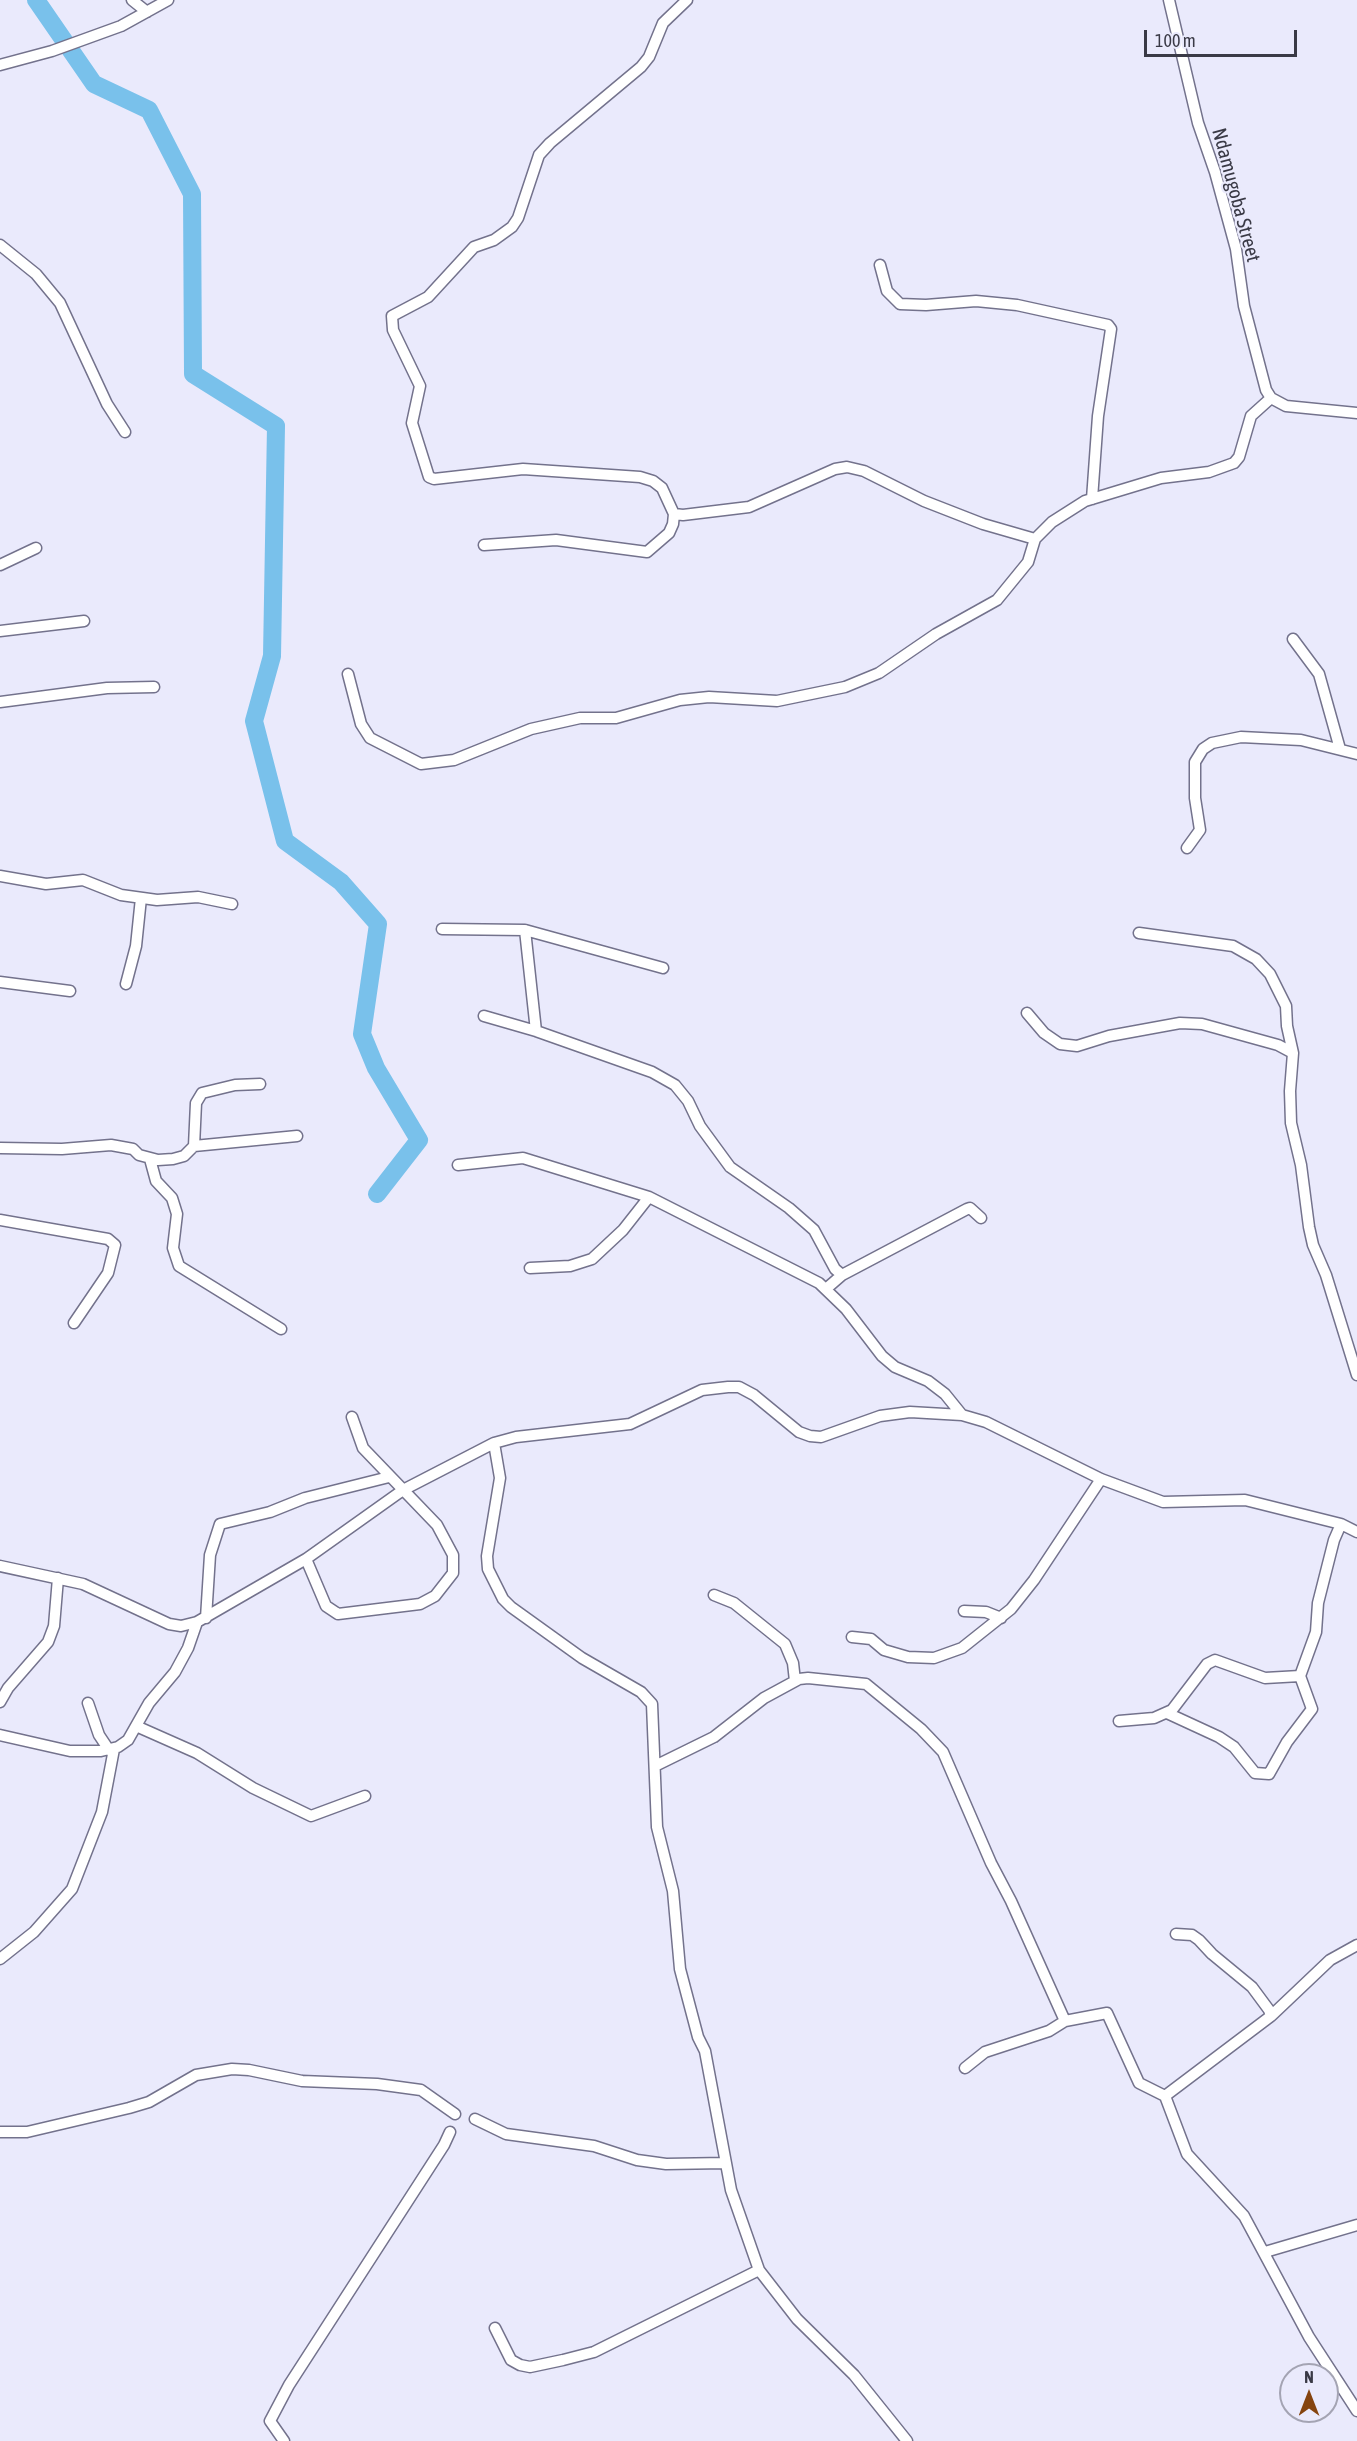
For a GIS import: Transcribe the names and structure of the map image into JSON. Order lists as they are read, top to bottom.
{
  "streets": {
    "street": ["Ndamugoba Street"]
  },
  "scale_bar": "100 m",
  "north": "top"
}
